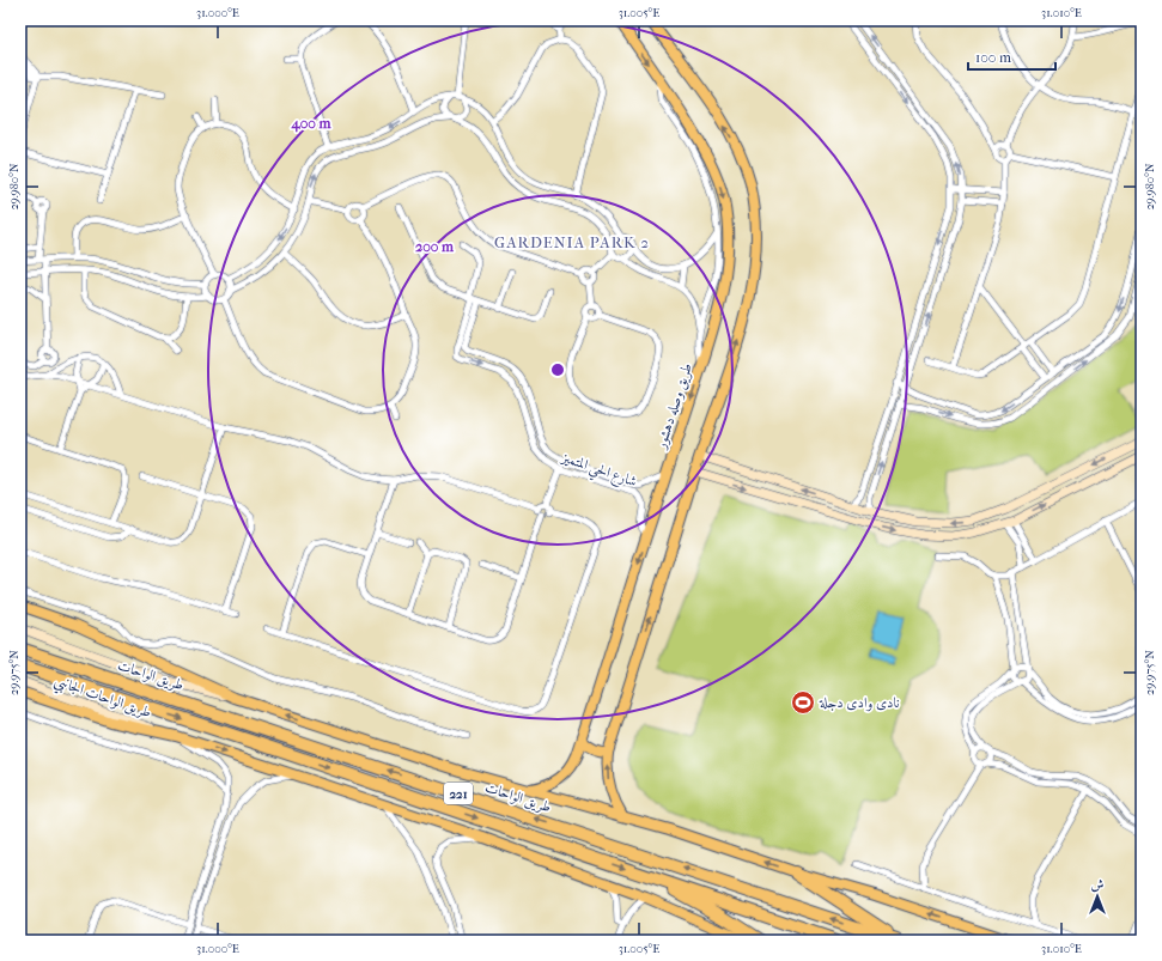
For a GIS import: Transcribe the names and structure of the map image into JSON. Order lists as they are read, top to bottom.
{
  "streets": {
    "highway": ["طريق الواحات", "221"],
    "main road": ["طريق وصله دهشور"],
    "street": ["شارع الحي المتميز", "طريق الواحات الجانبي"]
  },
  "crossings": [
    ["طريق وصله دهشور", "شارع الحي المتميز"]
  ],
  "districts": ["GARDENIA PARK 2"],
  "places": {
    "sports": ["نادى وادى دجلة"]
  },
  "scale_bar": "100 m",
  "north": "top",
  "coordinates": [
    "31.000°E",
    "31.005°E",
    "31.010°E",
    "29.980°N",
    "29.975°N"
  ],
  "rings": ["400 m", "200 m"]
}
